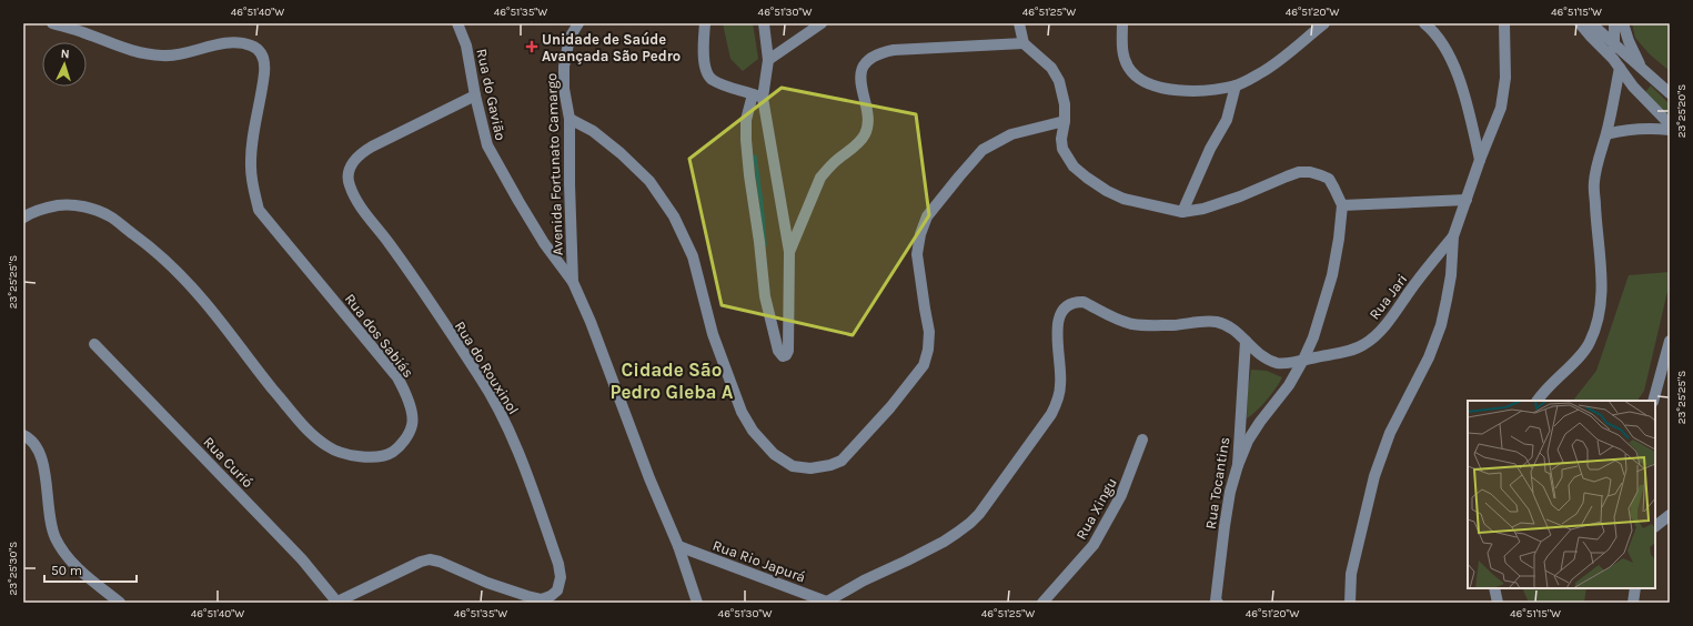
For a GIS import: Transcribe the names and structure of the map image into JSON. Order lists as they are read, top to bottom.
{
  "streets": {
    "street": [
      "Rua do Gavião",
      "Avenida Fortunato Camargo",
      "Rua Jari",
      "Rua dos Sabiás",
      "Rua do Rouxinol",
      "Rua Curió",
      "Rua Tocantins",
      "Rua Xingu",
      "Rua Rio Japurá"
    ]
  },
  "crossings": [
    ["Rua do Gavião", "Avenida Fortunato Camargo"],
    ["Rua do Gavião", "Rua do Rouxinol"],
    ["Avenida Fortunato Camargo", "Rua Rio Japurá"],
    ["Rua Jari", "Rua Tocantins"],
    ["Rua Jari", "Rua Rio Japurá"],
    ["Rua do Rouxinol", "Rua Curió"]
  ],
  "districts": ["Cidade São Pedro Gleba A"],
  "places": {
    "health": ["Unidade de Saúde Avançada São Pedro"]
  },
  "scale_bar": "50 m",
  "north": "top",
  "coordinates": [
    "46°51'40\"W",
    "46°51'35\"W",
    "46°51'30\"W",
    "46°51'25\"W",
    "46°51'20\"W",
    "46°51'15\"W",
    "23°25'20\"S",
    "23°25'25\"S",
    "23°25'30\"S"
  ]
}
